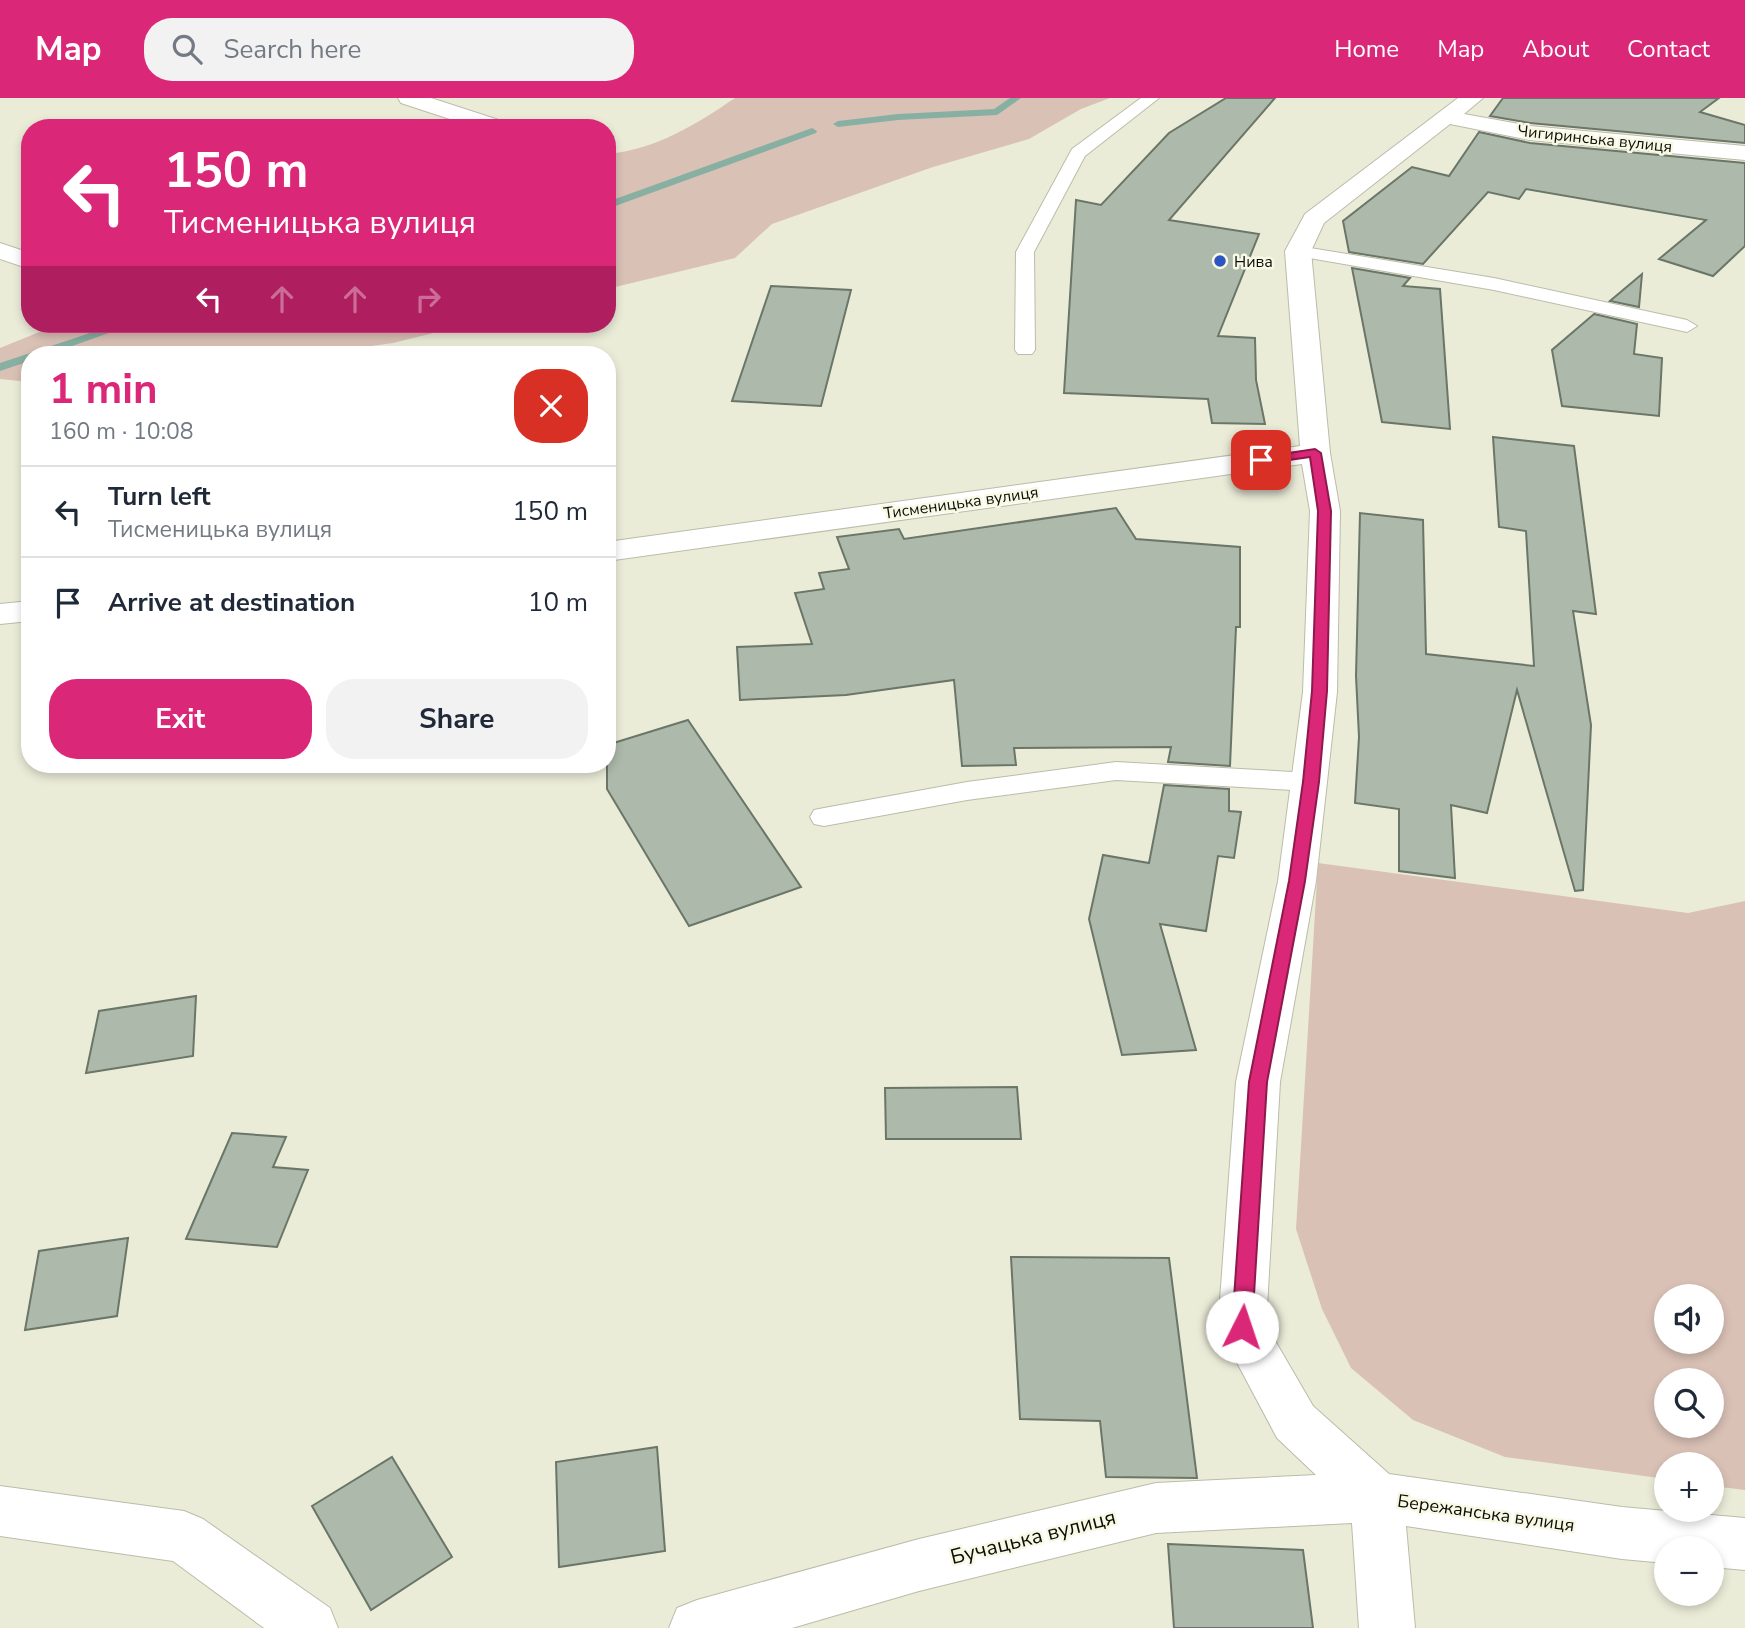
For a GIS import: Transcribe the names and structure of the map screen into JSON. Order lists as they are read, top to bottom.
{
  "streets": {
    "street": [
      "Чигиринська вулиця",
      "Тисменицька вулиця",
      "Бережанська вулиця",
      "Бучацька вулиця"
    ]
  },
  "crossings": [
    ["Тисменицька вулиця", "Бережанська вулиця"],
    ["Бережанська вулиця", "Бучацька вулиця"]
  ],
  "places": ["Нива"],
  "page": {
    "header": "Map",
    "search": "Search here",
    "nav": [
      "Home",
      "Map",
      "About",
      "Contact"
    ],
    "turn": ["150 m", "Тисменицька вулиця"],
    "heading": ["1 min", "160 m · 10:08"],
    "list": [
      {
        "name": "Turn left",
        "note": "Тисменицька вулиця",
        "value": "150 m"
      },
      {
        "name": "Arrive at destination",
        "value": "10 m"
      }
    ],
    "buttons": ["Exit", "Share"],
    "map_buttons": ["+", "−"]
  }
}
